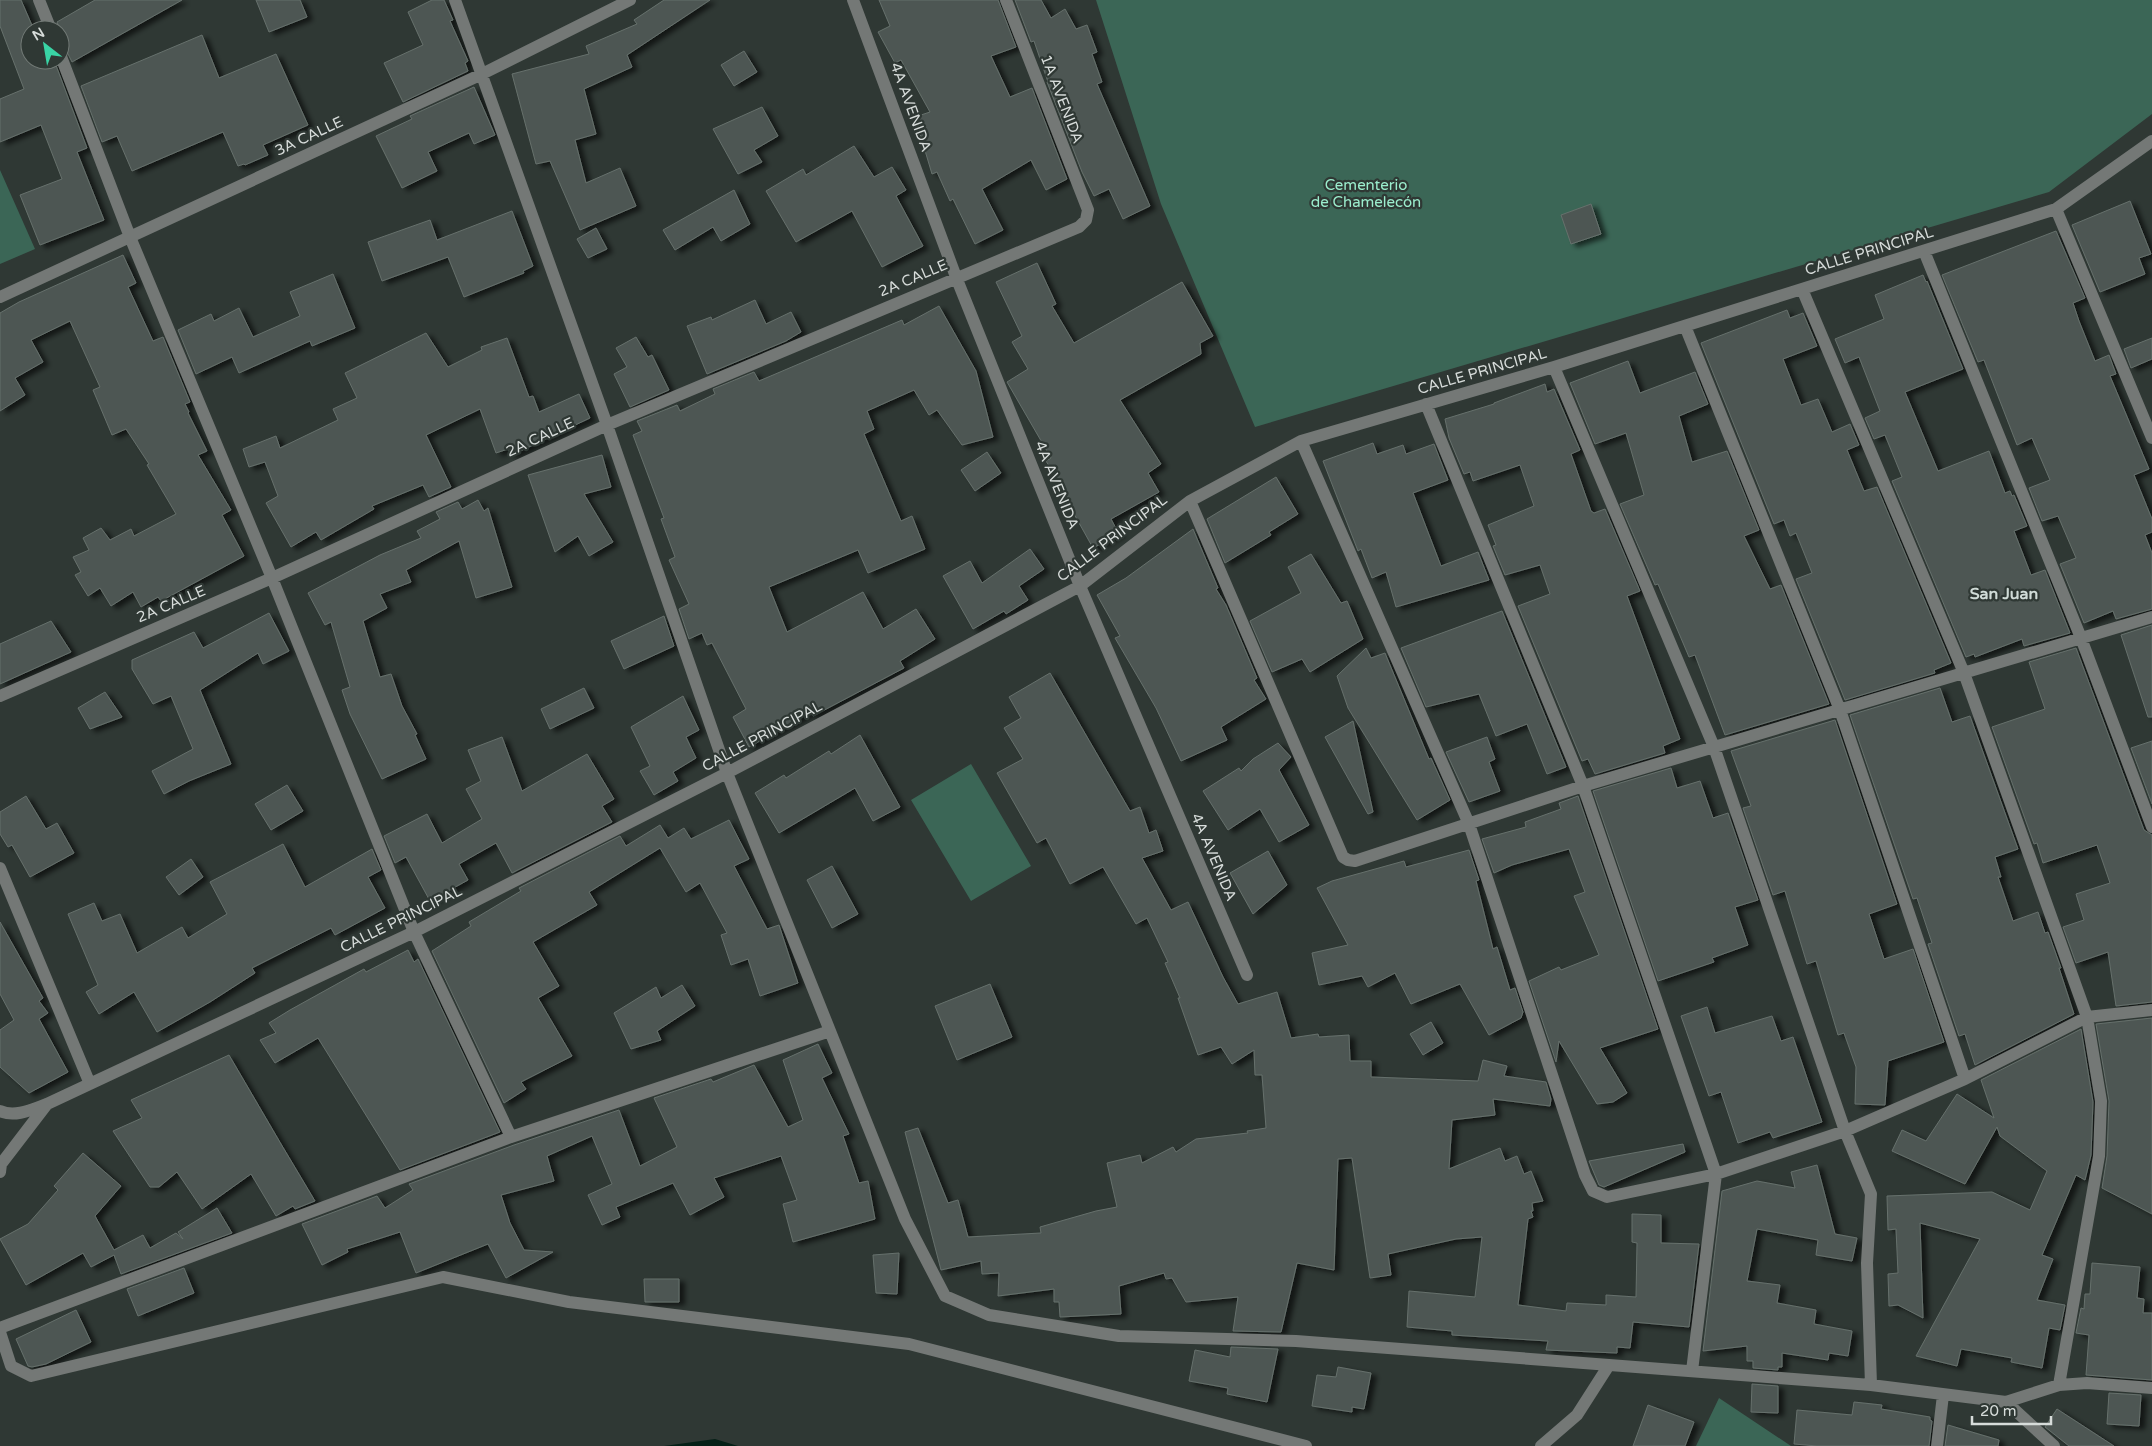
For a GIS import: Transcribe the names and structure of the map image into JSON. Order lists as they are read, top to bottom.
{
  "streets": {
    "street": [
      "1A AVENIDA",
      "4A AVENIDA",
      "3A CALLE",
      "CALLE PRINCIPAL",
      "2A CALLE"
    ]
  },
  "crossings": [
    ["1A AVENIDA", "2A CALLE"],
    ["4A AVENIDA", "CALLE PRINCIPAL"],
    ["4A AVENIDA", "2A CALLE"]
  ],
  "districts": ["San Juan"],
  "parks": ["Cementerio de Chamelecón"],
  "scale_bar": "20 m",
  "north": "top left"
}
